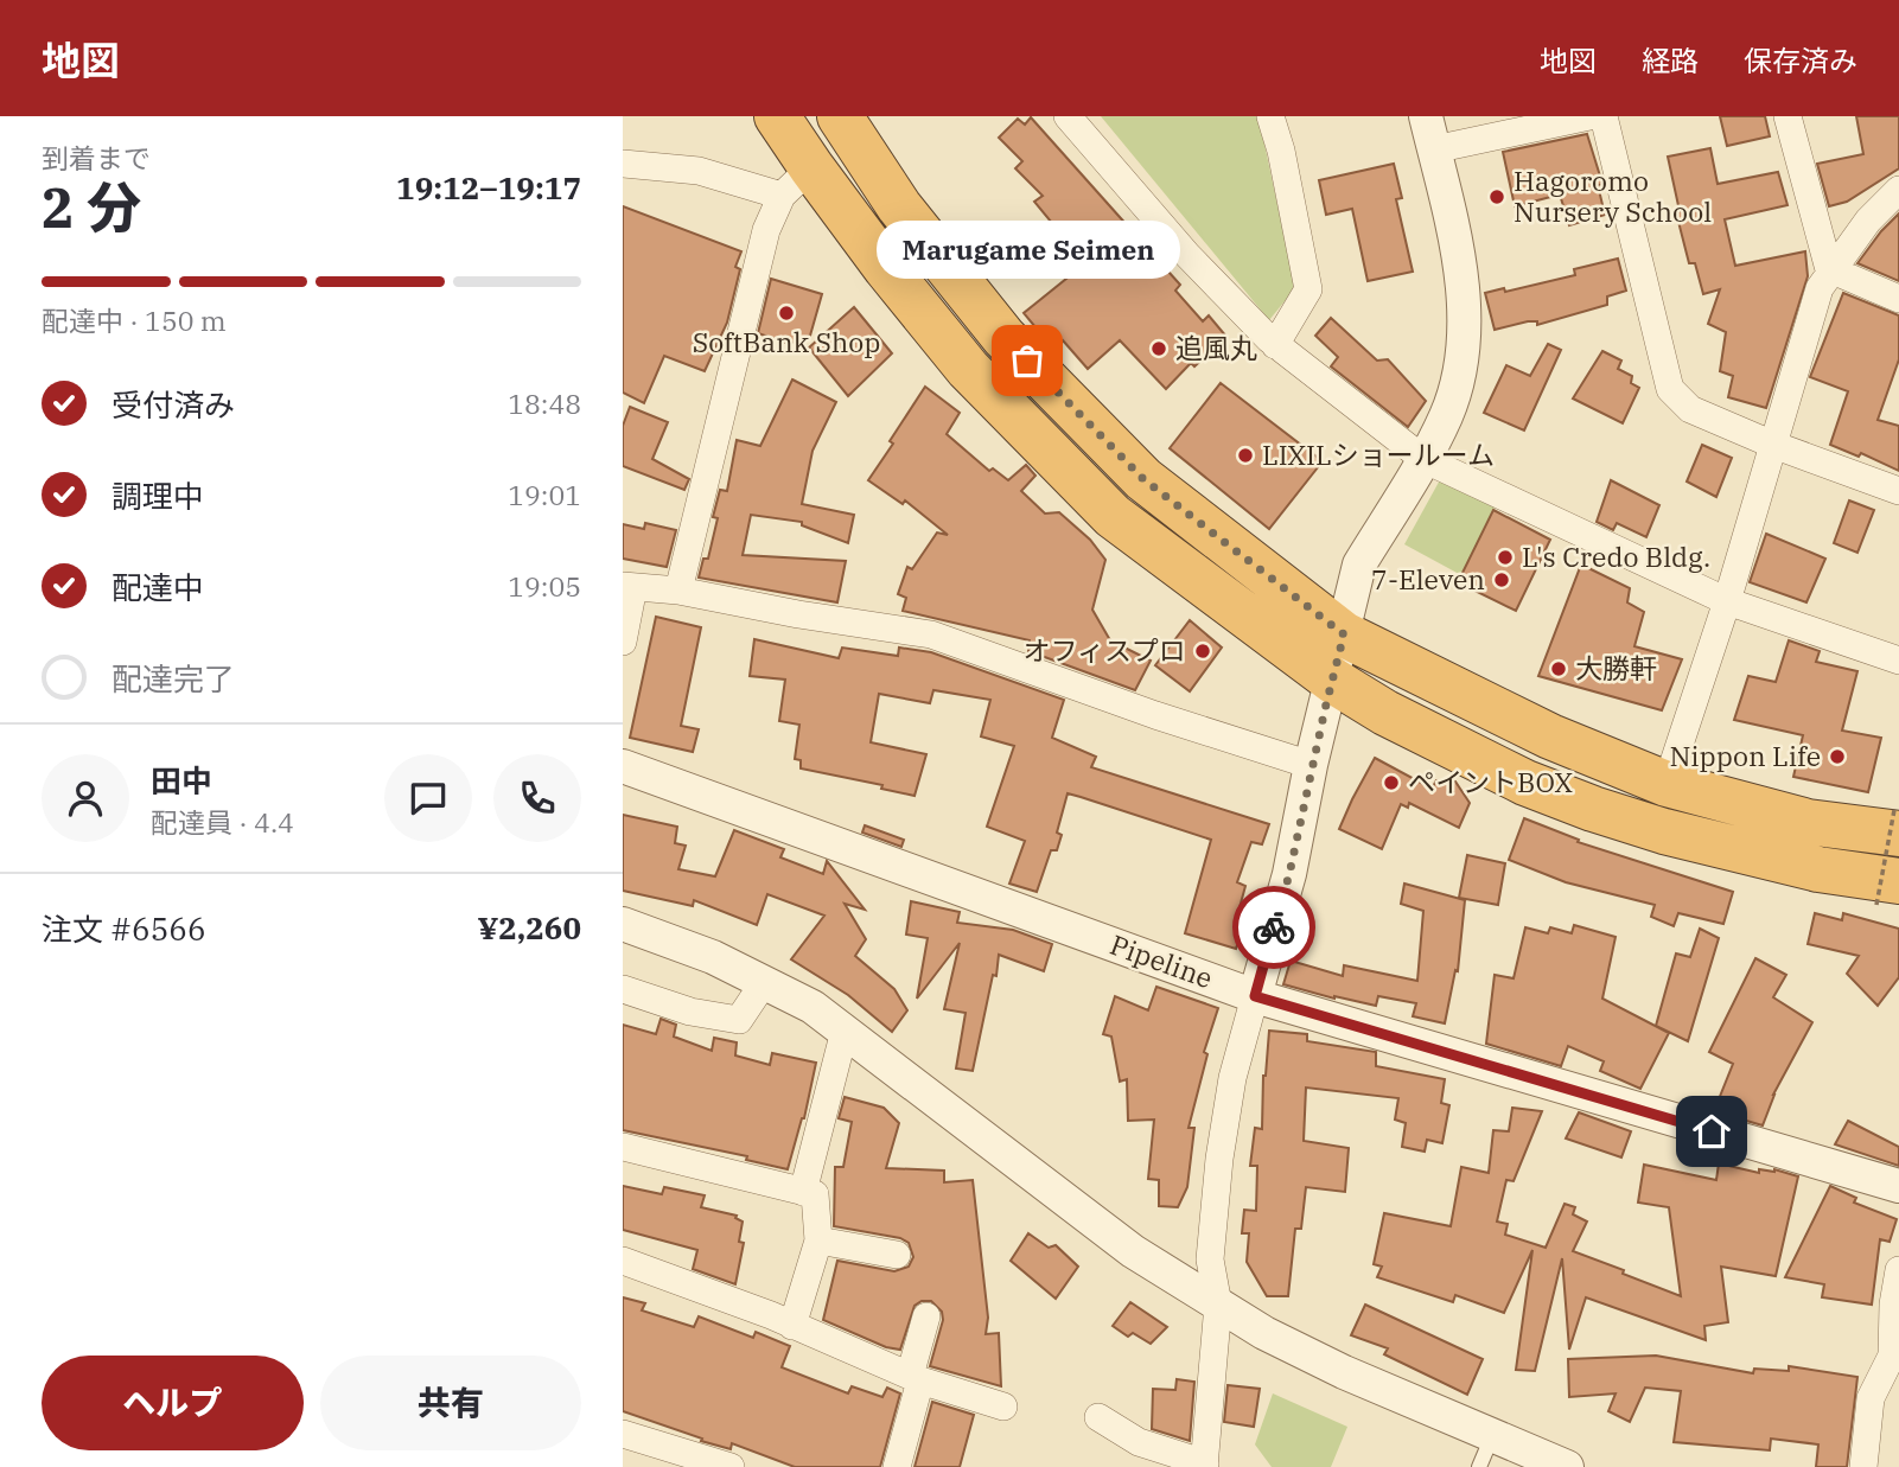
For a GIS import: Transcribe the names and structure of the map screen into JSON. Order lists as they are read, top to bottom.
{
  "streets": {
    "street": ["Pipeline"]
  },
  "places": [
    "Hagoromo Nursery School",
    "SoftBank Shop",
    "追風丸",
    "Marugame Seimen",
    "LIXILショールーム",
    "L's Credo Bldg.",
    "7-Eleven",
    "オフィスプロ",
    "大勝軒",
    "Nippon Life",
    "ペイントBOX"
  ],
  "page": {
    "header": "地図",
    "nav": ["地図", "経路", "保存済み"],
    "heading": ["2 分", "到着まで", "19:12–19:17"],
    "panel": [
      "田中",
      "配達員 · 4.4",
      "注文 #6566",
      "¥2,260"
    ],
    "bubble": "Marugame Seimen",
    "bar": "配達中 · 150 m",
    "list": [
      ["受付済み", "18:48"],
      ["調理中", "19:01"],
      ["配達中", "19:05"],
      "配達完了"
    ],
    "buttons": ["ヘルプ", "共有"]
  }
}
